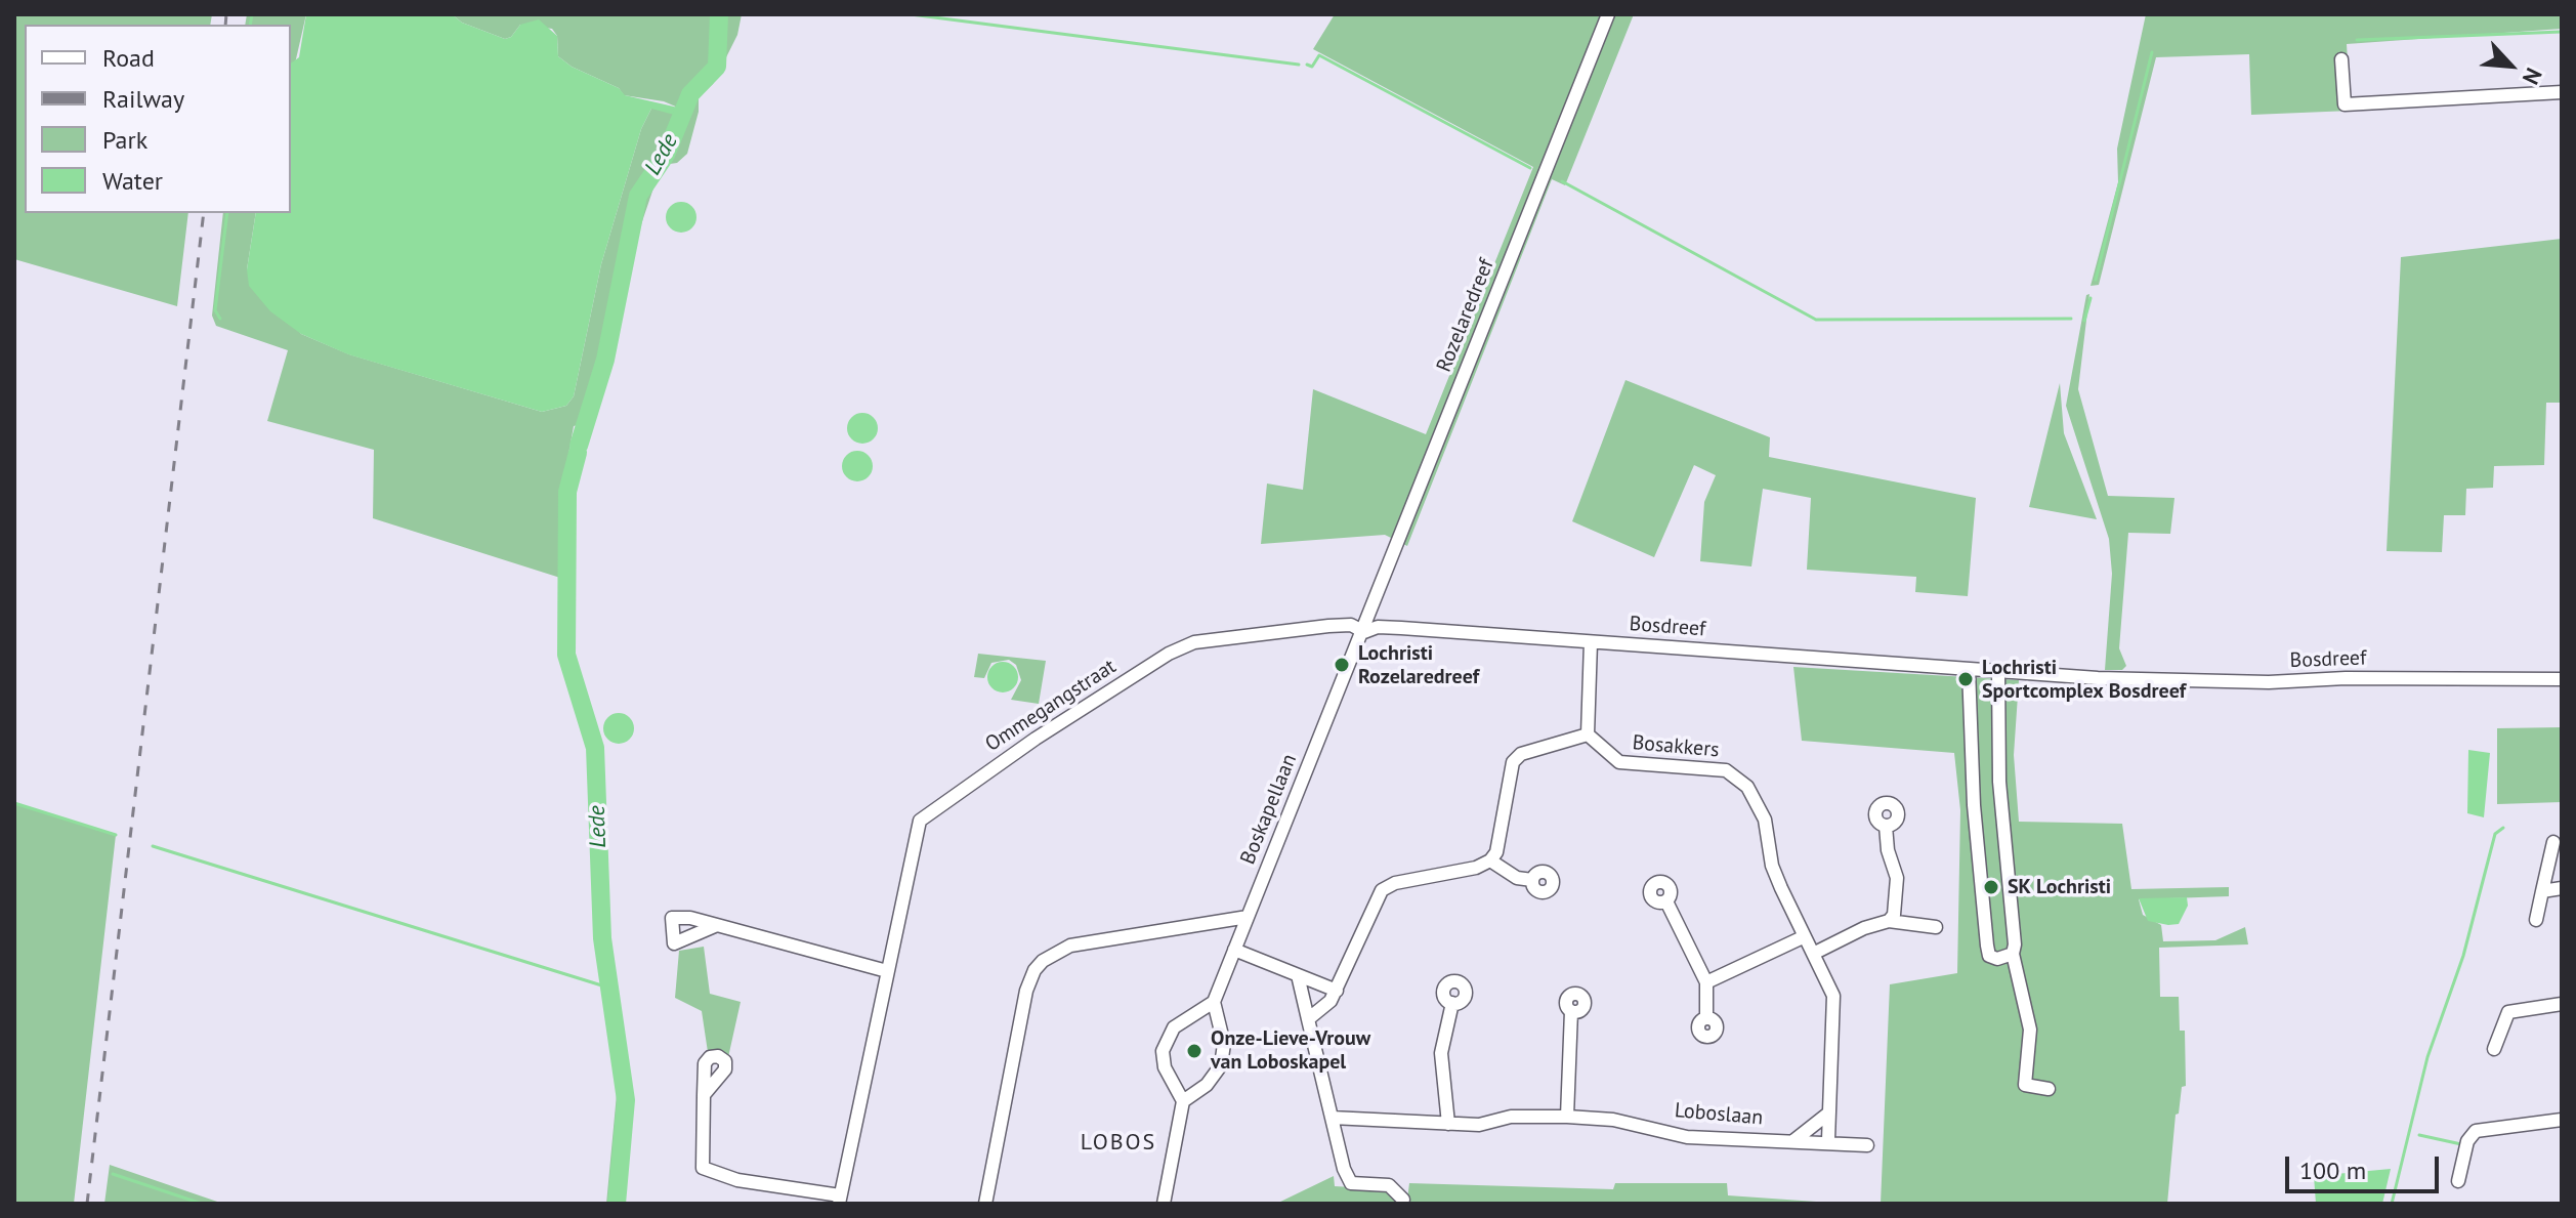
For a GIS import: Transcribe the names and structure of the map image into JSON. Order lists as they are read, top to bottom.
{
  "streets": {
    "street": [
      "Rozelaredreef",
      "Bosdreef",
      "Ommegangstraat",
      "Bosakkers",
      "Boskapellaan",
      "Loboslaan"
    ]
  },
  "crossings": [
    ["Rozelaredreef", "Bosdreef"],
    ["Rozelaredreef", "Ommegangstraat"],
    ["Rozelaredreef", "Boskapellaan"],
    ["Bosdreef", "Ommegangstraat"],
    ["Bosdreef", "Boskapellaan"],
    ["Ommegangstraat", "Boskapellaan"],
    ["Bosakkers", "Loboslaan"]
  ],
  "districts": ["LOBOS"],
  "water": ["Lede"],
  "places": [
    "Lochristi Rozelaredreef",
    "Lochristi Sportcomplex Bosdreef",
    "SK Lochristi",
    "Onze-Lieve-Vrouw van Loboskapel"
  ],
  "legend": [
    "Road",
    "Railway",
    "Park",
    "Water"
  ],
  "scale_bar": "100 m",
  "north": "bottom right"
}
